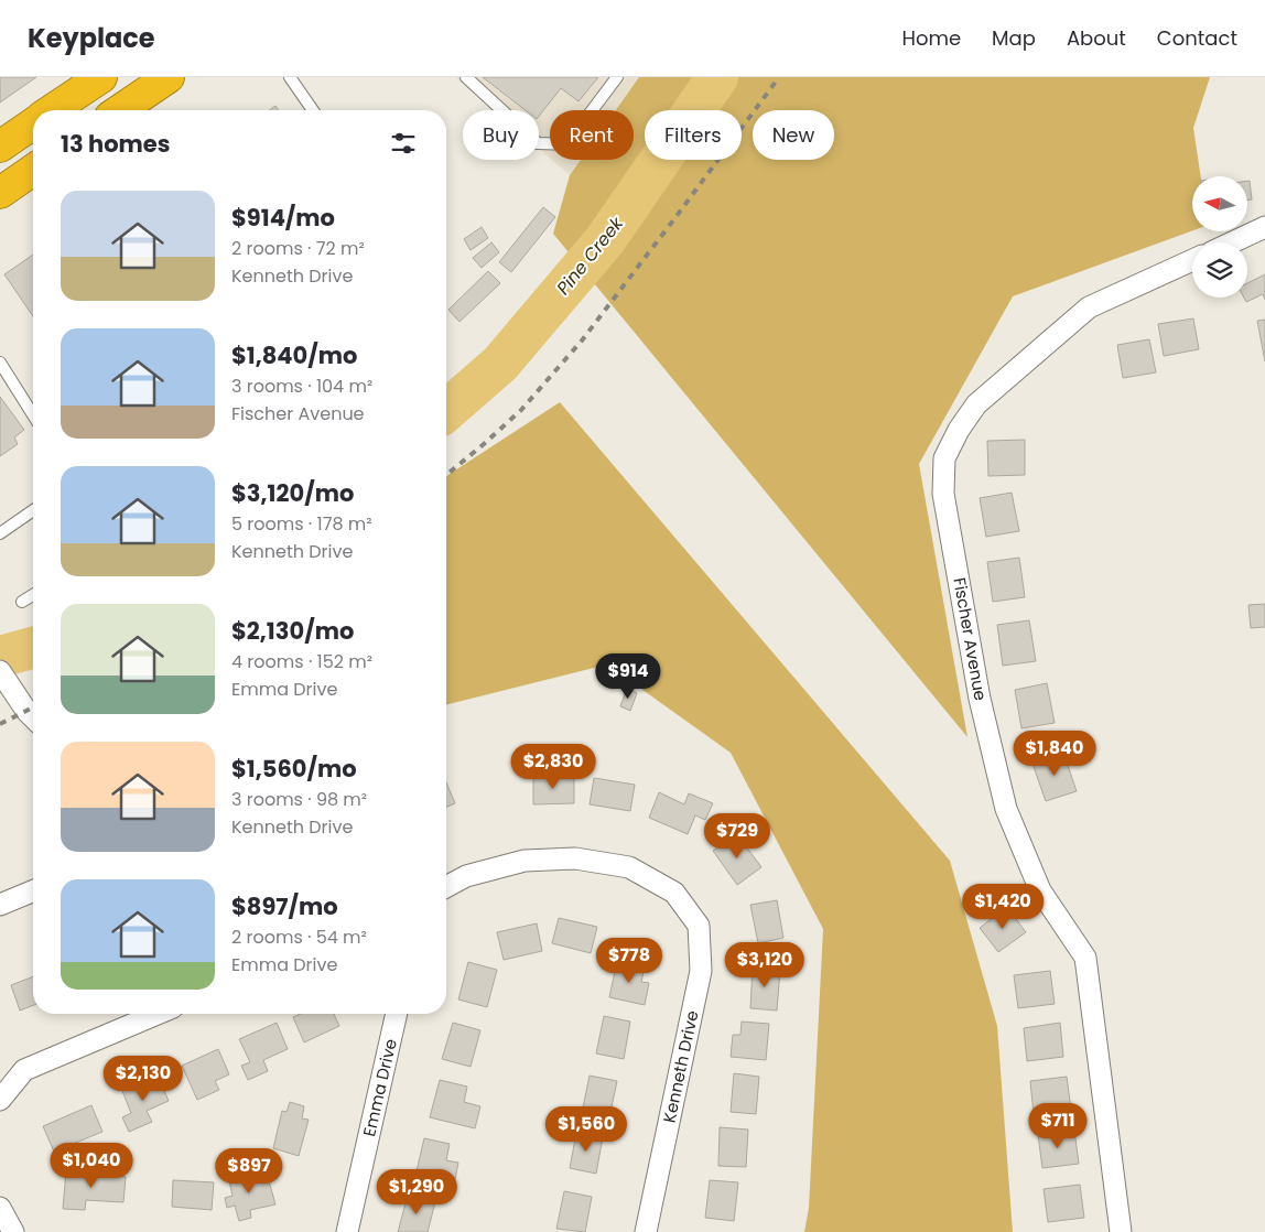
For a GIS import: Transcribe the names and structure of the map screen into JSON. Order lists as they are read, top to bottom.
{
  "streets": {
    "street": ["Fischer Avenue", "Kenneth Drive", "Emma Drive"]
  },
  "water": ["Pine Creek"],
  "north": "left",
  "page": {
    "header": "Keyplace",
    "nav": [
      "Home",
      "Map",
      "About",
      "Contact"
    ],
    "chip": [
      "Buy",
      "Rent",
      "Filters",
      "New"
    ],
    "heading": "13 homes",
    "list": [
      {
        "name": "$914/mo",
        "note": "2 rooms · 72 m² · Kenneth Drive"
      },
      {
        "name": "$1,840/mo",
        "note": "3 rooms · 104 m² · Fischer Avenue"
      },
      {
        "name": "$3,120/mo",
        "note": "5 rooms · 178 m² · Kenneth Drive"
      },
      {
        "name": "$2,130/mo",
        "note": "4 rooms · 152 m² · Emma Drive"
      },
      {
        "name": "$1,560/mo",
        "note": "3 rooms · 98 m² · Kenneth Drive"
      },
      {
        "name": "$897/mo",
        "note": "2 rooms · 54 m² · Emma Drive"
      }
    ],
    "price": [
      "$914",
      "$1,840",
      "$2,830",
      "$729",
      "$1,420",
      "$778",
      "$3,120",
      "$2,130",
      "$711",
      "$1,560",
      "$1,040",
      "$897",
      "$1,290"
    ]
  }
}
